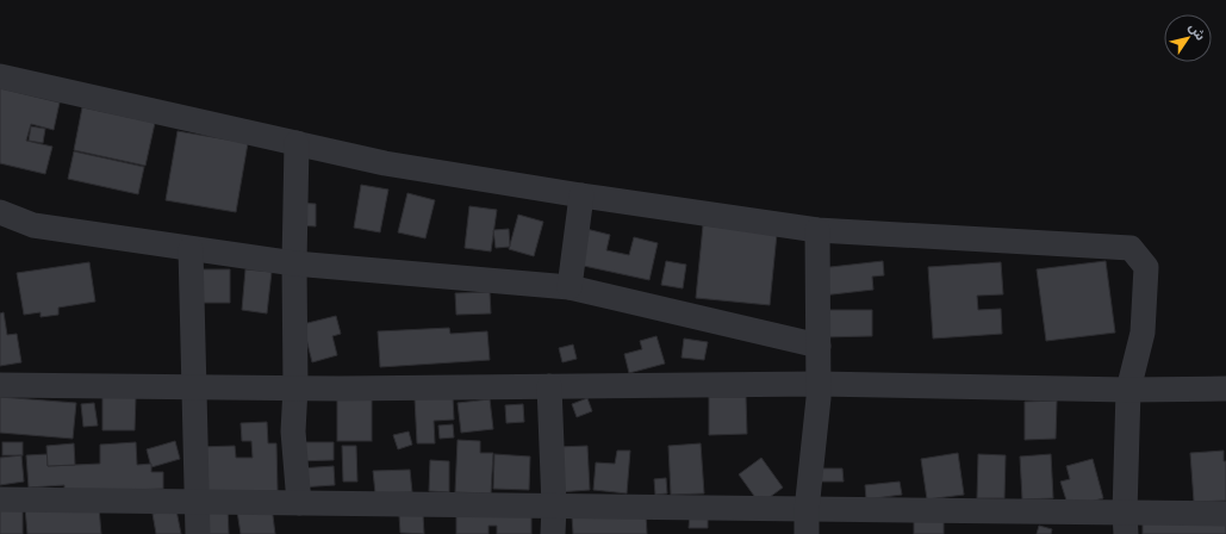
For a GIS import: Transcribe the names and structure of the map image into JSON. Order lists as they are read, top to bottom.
{
  "north": "top right"
}
